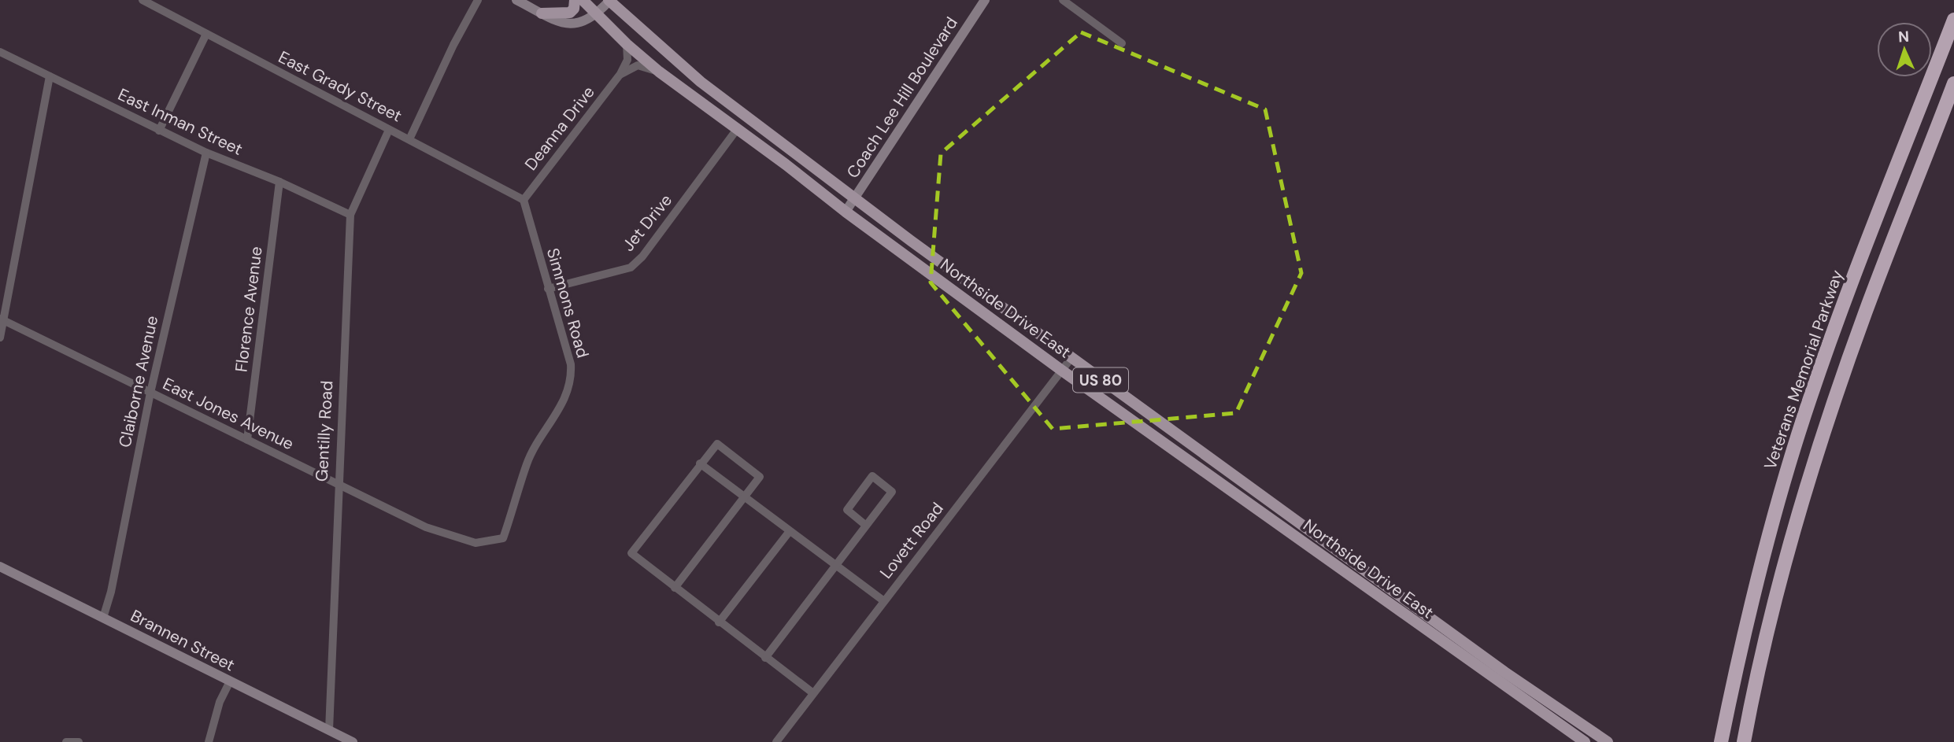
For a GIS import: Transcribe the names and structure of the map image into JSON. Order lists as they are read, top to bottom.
{
  "streets": {
    "highway": ["Veterans Memorial Parkway"],
    "main road": ["Northside Drive East", "US 80"],
    "street": [
      "East Grady Street",
      "Coach Lee Hill Boulevard",
      "East Inman Street",
      "Deanna Drive",
      "Jet Drive",
      "Simmons Road",
      "Florence Avenue",
      "Claiborne Avenue",
      "East Jones Avenue",
      "Gentilly Road",
      "Lovett Road",
      "Brannen Street"
    ]
  },
  "crossings": [
    ["East Grady Street", "Deanna Drive"],
    ["East Grady Street", "Simmons Road"],
    ["East Grady Street", "Gentilly Road"],
    ["Coach Lee Hill Boulevard", "Northside Drive East"],
    ["East Inman Street", "Florence Avenue"],
    ["East Inman Street", "Claiborne Avenue"],
    ["East Inman Street", "Gentilly Road"],
    ["Deanna Drive", "Simmons Road"],
    ["Deanna Drive", "Northside Drive East"],
    ["Jet Drive", "Simmons Road"],
    ["Jet Drive", "Northside Drive East"],
    ["Simmons Road", "East Jones Avenue"],
    ["Northside Drive East", "Lovett Road"],
    ["Florence Avenue", "East Jones Avenue"],
    ["Claiborne Avenue", "East Jones Avenue"],
    ["Claiborne Avenue", "Brannen Street"],
    ["East Jones Avenue", "Gentilly Road"],
    ["Gentilly Road", "Brannen Street"]
  ],
  "north": "top"
}
